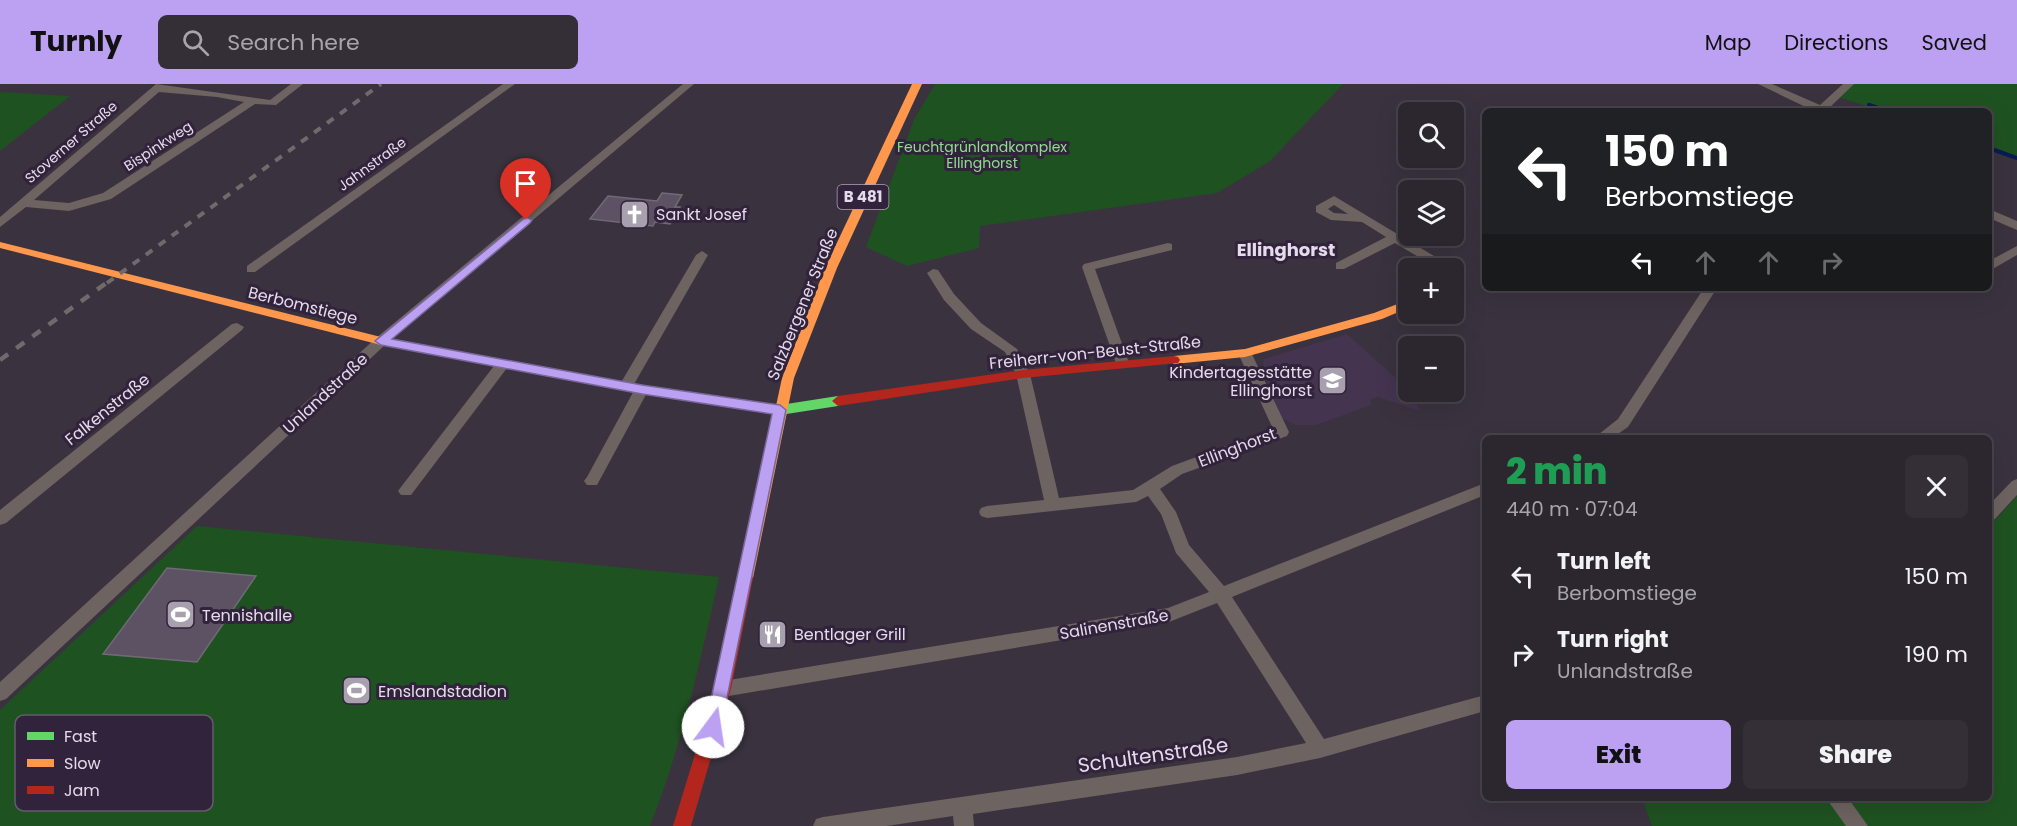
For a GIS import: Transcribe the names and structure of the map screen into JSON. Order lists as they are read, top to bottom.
{
  "streets": {
    "street": [
      "Stoverner Straße",
      "Bispinkweg",
      "Jahnstraße",
      "B 481",
      "Salzbergener Straße",
      "Berbomstiege",
      "Freiherr-von-Beust-Straße",
      "Unlandstraße",
      "Falkenstraße",
      "Ellinghorst",
      "Salinenstraße",
      "Schultenstraße"
    ]
  },
  "crossings": [
    ["Stoverner Straße", "Bispinkweg"],
    ["Salzbergener Straße", "Berbomstiege"],
    ["Salzbergener Straße", "Freiherr-von-Beust-Straße"],
    ["Salzbergener Straße", "Salinenstraße"],
    ["Berbomstiege", "Freiherr-von-Beust-Straße"],
    ["Berbomstiege", "Unlandstraße"],
    ["Freiherr-von-Beust-Straße", "Ellinghorst"]
  ],
  "districts": ["Ellinghorst"],
  "parks": ["Feuchtgrünlandkomplex Ellinghorst"],
  "places": {
    "church": ["Sankt Josef"],
    "school or university": ["Kindertagesstätte Ellinghorst"],
    "sports": ["Tennishalle", "Emslandstadion"],
    "restaurant": ["Bentlager Grill"]
  },
  "legend": ["Fast", "Slow", "Jam"],
  "page": {
    "header": "Turnly",
    "search": "Search here",
    "nav": ["Map", "Directions", "Saved"],
    "map_buttons": ["+", "−"],
    "turn": ["150 m", "Berbomstiege"],
    "heading": ["2 min", "440 m · 07:04"],
    "list": [
      {
        "name": "Turn left",
        "note": "Berbomstiege",
        "value": "150 m"
      },
      {
        "name": "Turn right",
        "note": "Unlandstraße",
        "value": "190 m"
      }
    ],
    "buttons": ["Exit", "Share"]
  }
}
